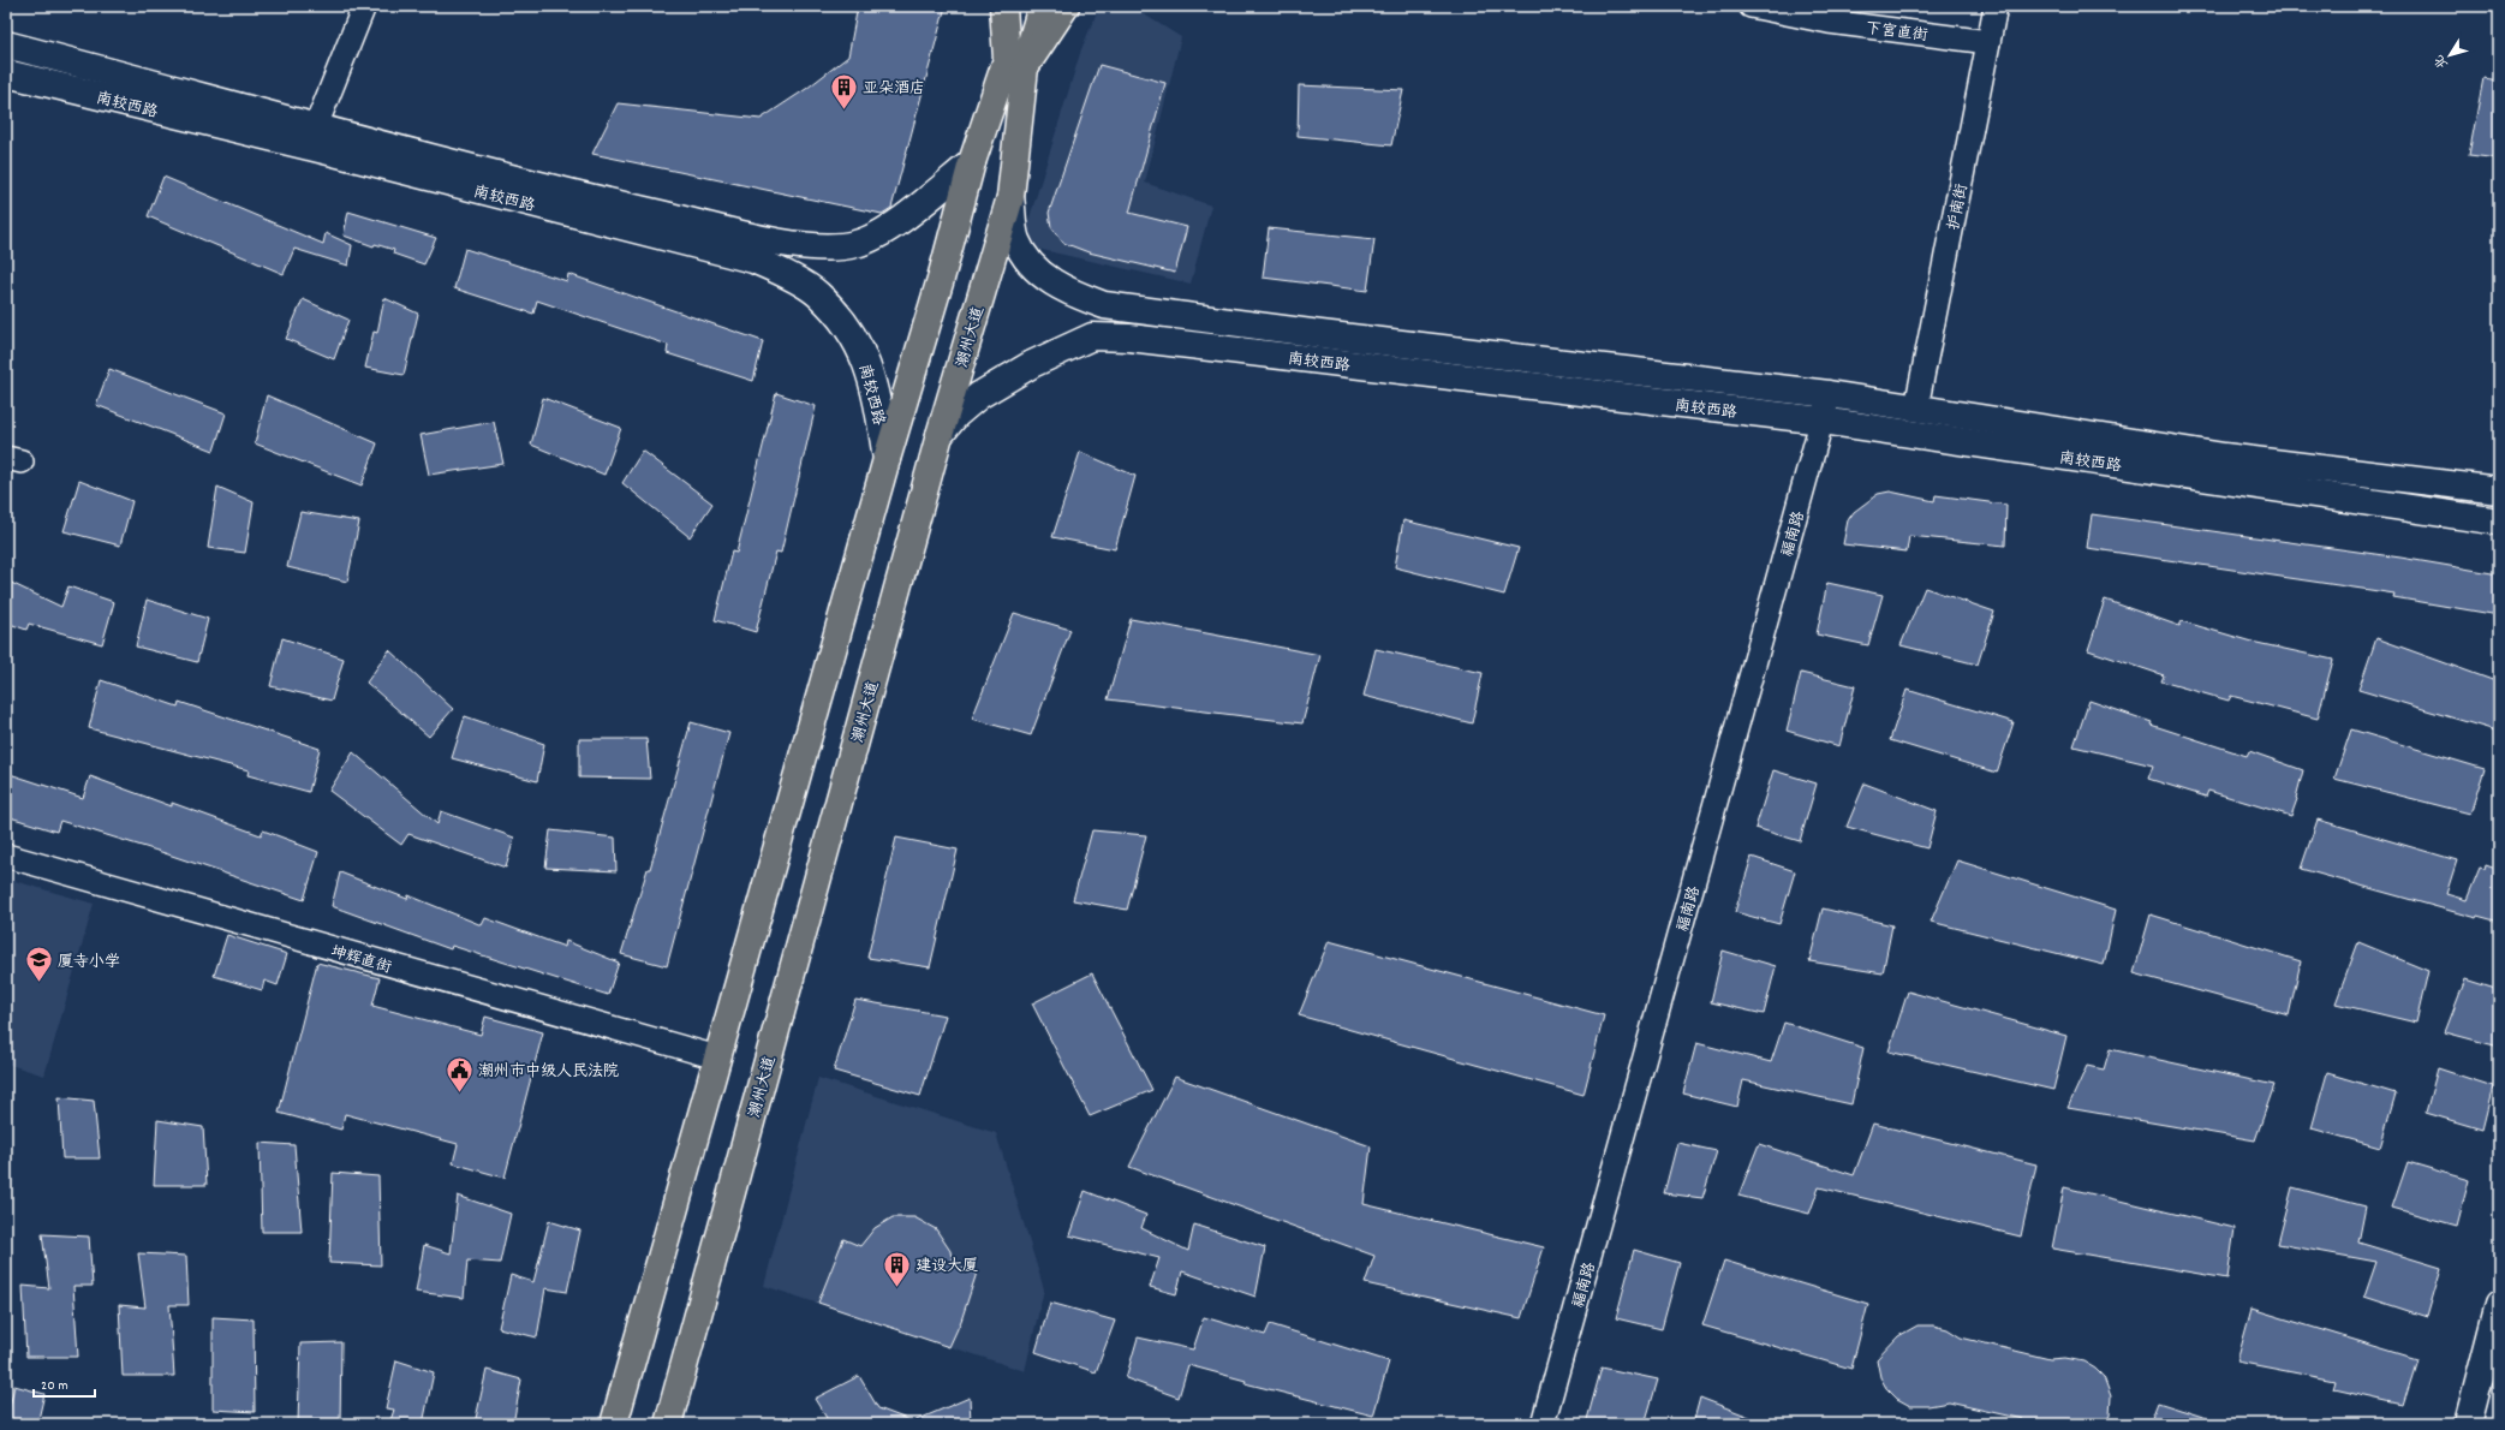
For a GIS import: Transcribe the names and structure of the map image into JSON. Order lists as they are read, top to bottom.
{
  "streets": {
    "highway": ["潮州大道"],
    "main road": ["南较西路"],
    "street": [
      "下宫直街",
      "护南街",
      "福南路",
      "坤辉直街"
    ]
  },
  "crossings": [
    ["下宫直街", "护南街"],
    ["南较西路", "护南街"],
    ["南较西路", "潮州大道"],
    ["南较西路", "福南路"],
    ["潮州大道", "坤辉直街"]
  ],
  "places": {
    "building": ["亚朵酒店", "建设大厦"],
    "school or university": ["厦寺小学"],
    "public building": ["潮州市中级人民法院"]
  },
  "scale_bar": "20 m",
  "north": "bottom left"
}
